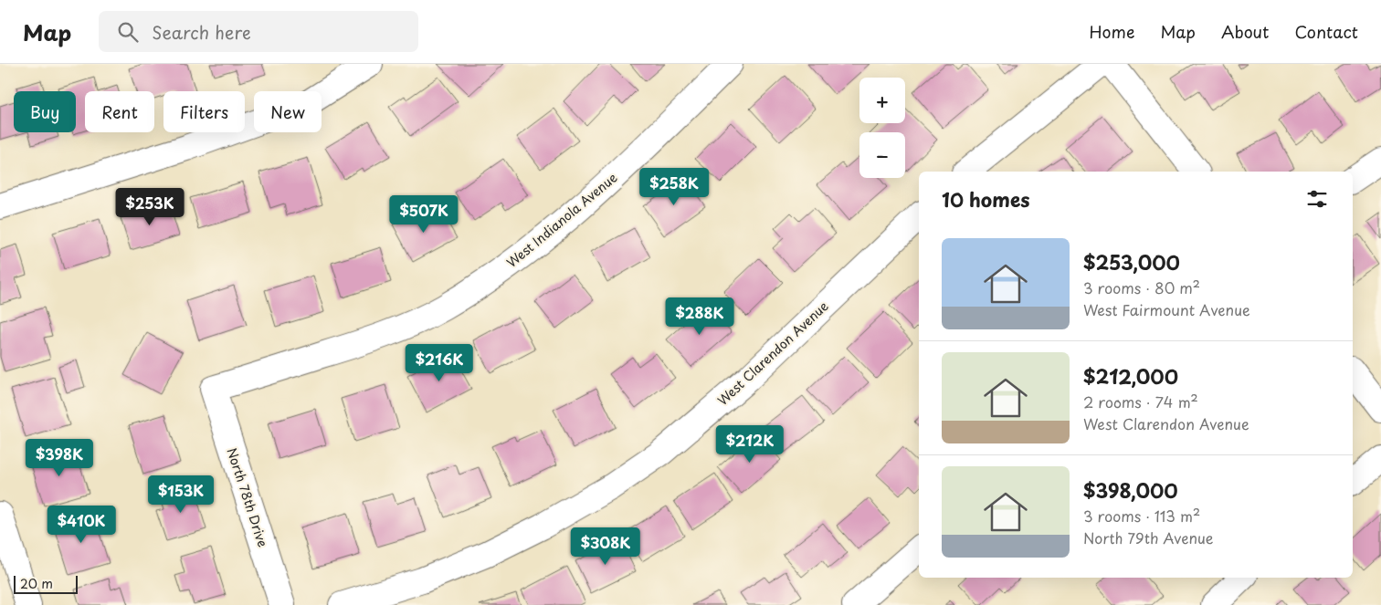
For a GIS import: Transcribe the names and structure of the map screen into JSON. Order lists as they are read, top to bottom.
{
  "streets": {
    "street": ["West Indianola Avenue", "West Clarendon Avenue", "North 78th Drive"]
  },
  "crossings": [
    ["West Indianola Avenue", "North 78th Drive"]
  ],
  "scale_bar": "20 m",
  "page": {
    "header": "Map",
    "search": "Search here",
    "nav": [
      "Home",
      "Map",
      "About",
      "Contact"
    ],
    "map_buttons": ["+", "−"],
    "chip": [
      "Buy",
      "Rent",
      "Filters",
      "New"
    ],
    "price": [
      "$258K",
      "$253K",
      "$507K",
      "$288K",
      "$216K",
      "$212K",
      "$398K",
      "$153K",
      "$410K",
      "$308K"
    ],
    "heading": "10 homes",
    "list": [
      {
        "name": "$253,000",
        "note": "3 rooms · 80 m² · West Fairmount Avenue"
      },
      {
        "name": "$212,000",
        "note": "2 rooms · 74 m² · West Clarendon Avenue"
      },
      {
        "name": "$398,000",
        "note": "3 rooms · 113 m² · North 79th Avenue"
      }
    ],
    "scale": "20 m"
  }
}
